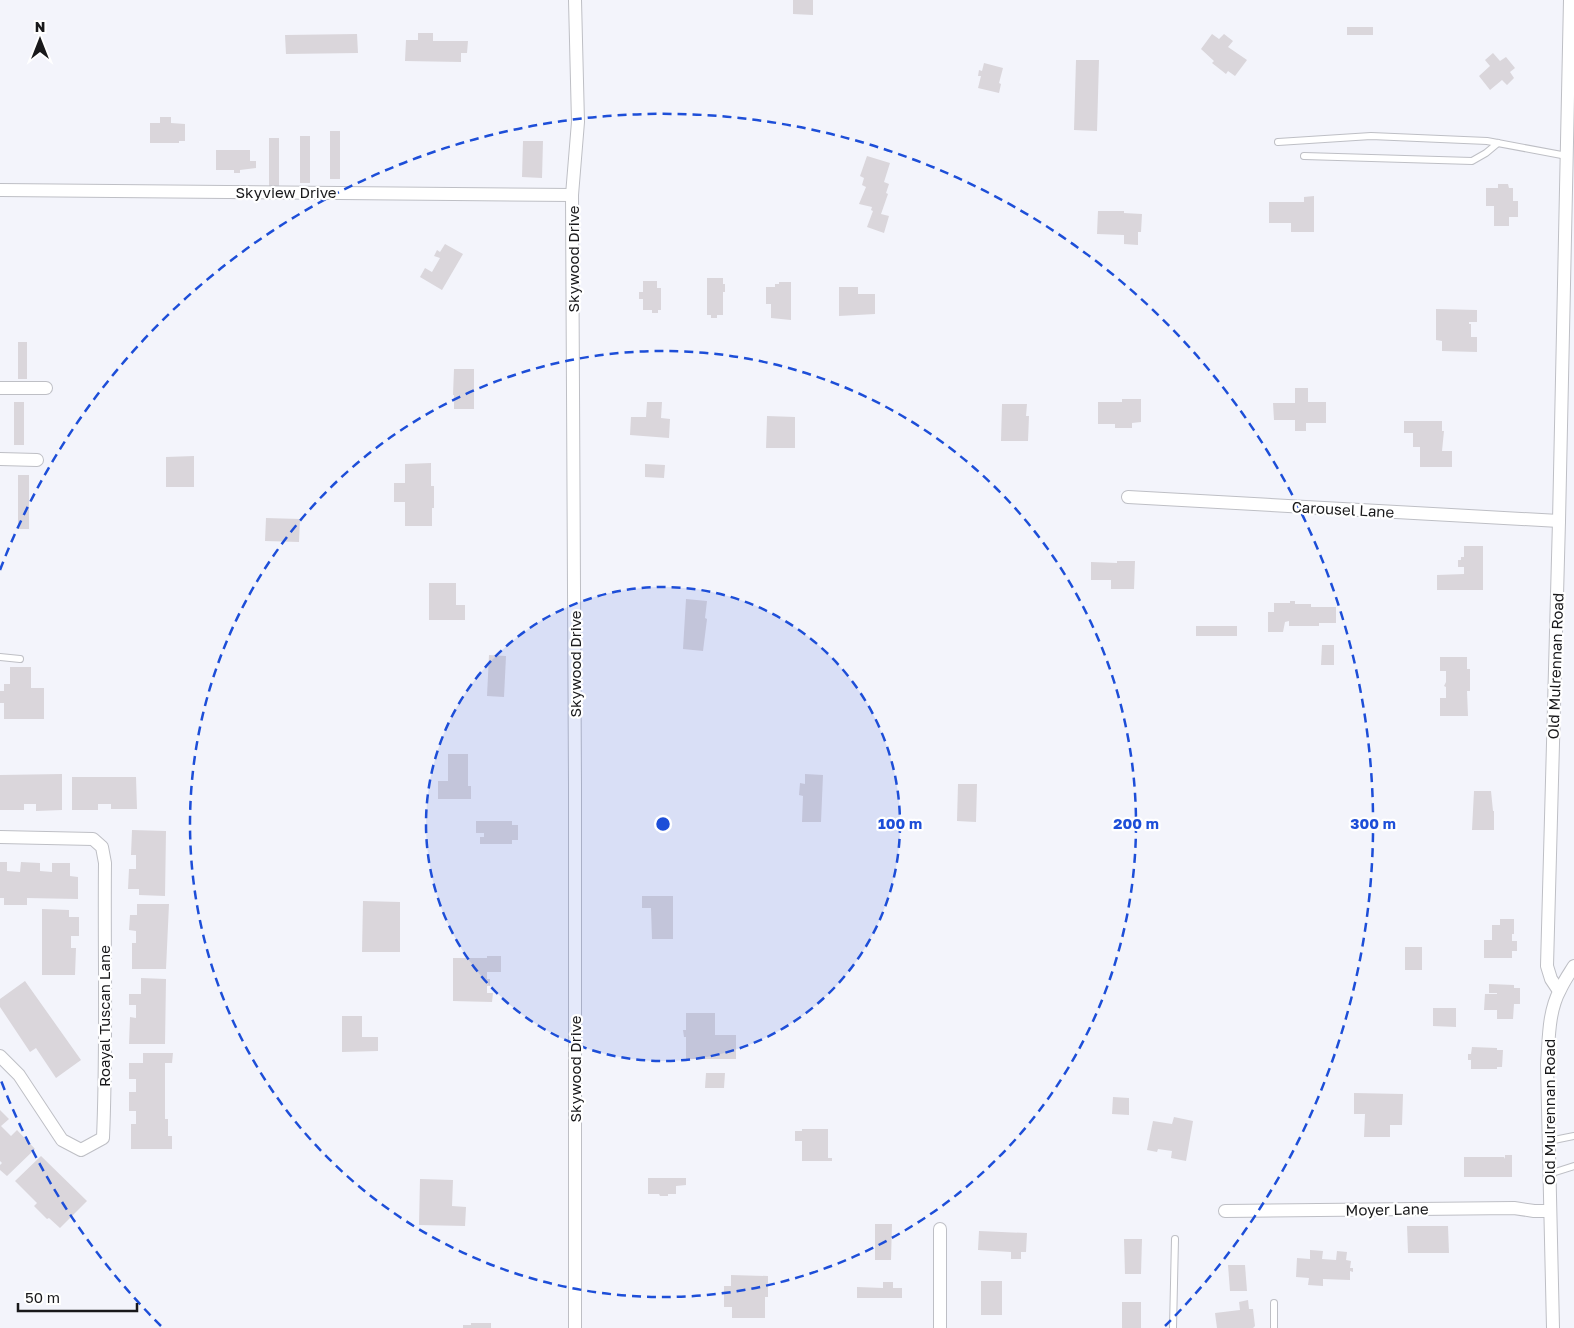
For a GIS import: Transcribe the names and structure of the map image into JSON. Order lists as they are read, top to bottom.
{
  "streets": {
    "street": [
      "Skyview Drive",
      "Skywood Drive",
      "Carousel Lane",
      "Old Mulrennan Road",
      "Roayal Tuscan Lane",
      "Moyer Lane"
    ]
  },
  "crossings": [
    ["Skyview Drive", "Skywood Drive"],
    ["Carousel Lane", "Old Mulrennan Road"],
    ["Old Mulrennan Road", "Moyer Lane"]
  ],
  "scale_bar": "50 m",
  "north": "top",
  "rings": ["100 m", "200 m", "300 m"]
}
